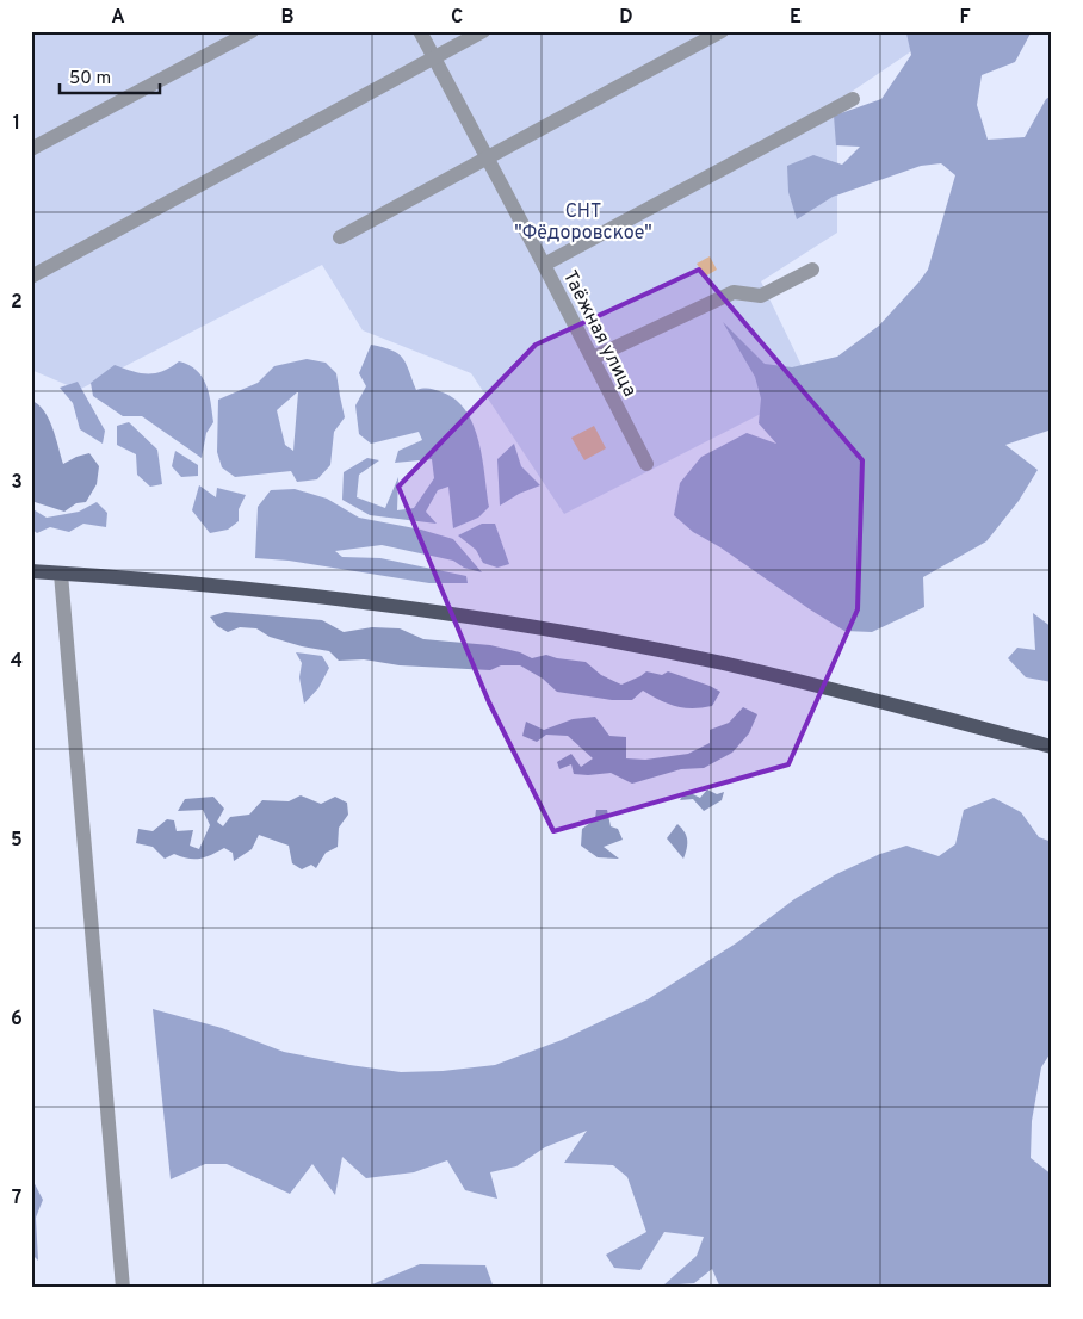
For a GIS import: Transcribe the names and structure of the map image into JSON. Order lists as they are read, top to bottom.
{
  "streets": {
    "street": ["Таёжная улица"]
  },
  "parks": ["СНТ \"Фёдоровское\""],
  "scale_bar": "50 m",
  "grid": {
    "columns": [
      "A",
      "B",
      "C",
      "D",
      "E",
      "F"
    ],
    "rows": [
      "1",
      "2",
      "3",
      "4",
      "5",
      "6",
      "7"
    ]
  }
}
